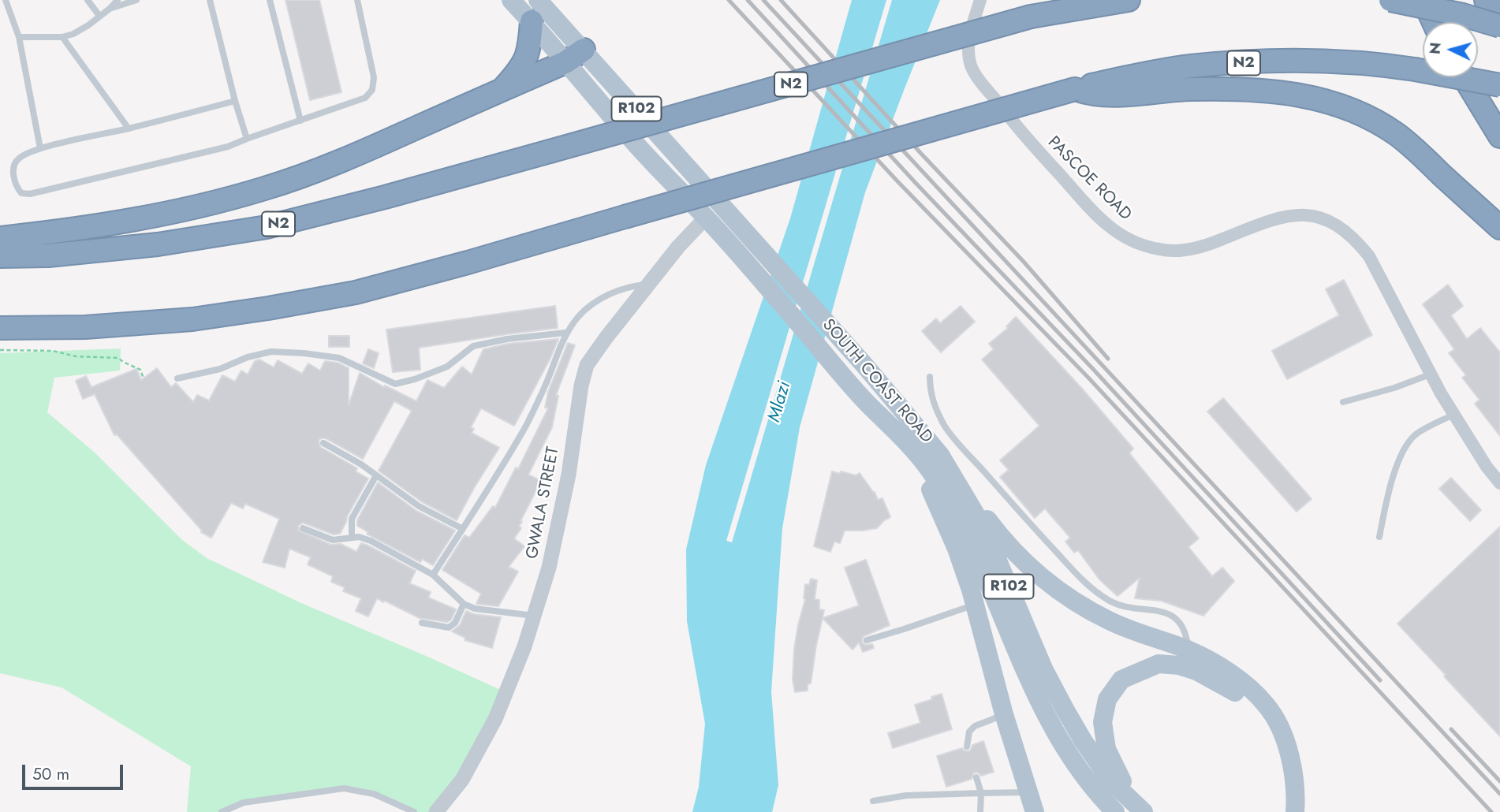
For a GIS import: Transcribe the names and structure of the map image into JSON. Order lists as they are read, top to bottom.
{
  "streets": {
    "highway": ["N2"],
    "main road": ["R102", "SOUTH COAST ROAD"],
    "street": ["PASCOE ROAD", "GWALA STREET"]
  },
  "crossings": [
    ["SOUTH COAST ROAD", "GWALA STREET"]
  ],
  "water": ["Mlazi"],
  "scale_bar": "50 m",
  "north": "left"
}
